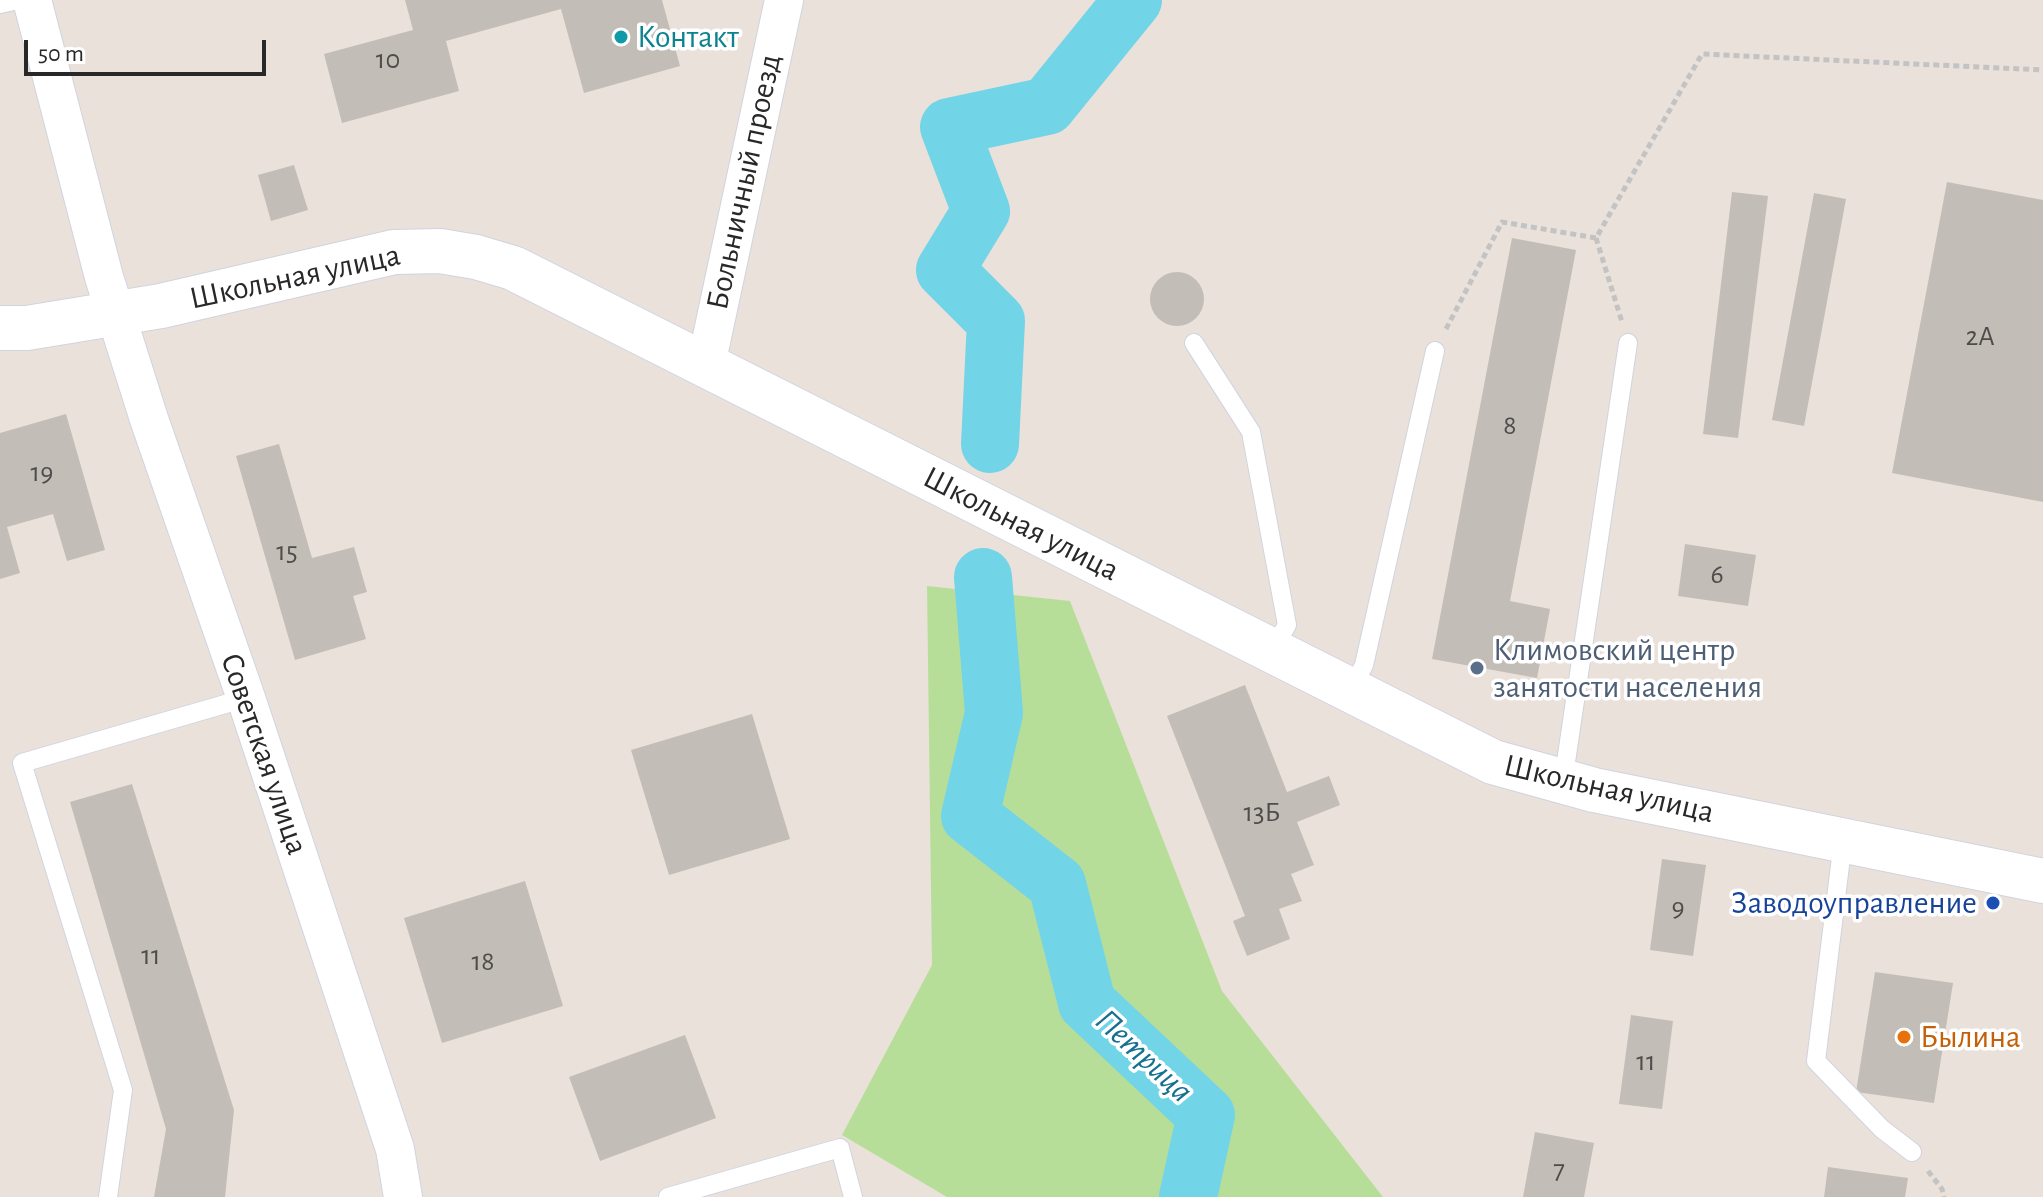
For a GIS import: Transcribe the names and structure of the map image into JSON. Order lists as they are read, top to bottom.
{
  "streets": {
    "street": ["Больничный проезд", "Школьная улица", "Советская улица"]
  },
  "crossings": [
    ["Больничный проезд", "Школьная улица"],
    ["Школьная улица", "Советская улица"]
  ],
  "water": ["Петрица"],
  "places": [
    "Контакт",
    "Климовский центр занятости населения",
    "Заводоуправление",
    "Былина"
  ],
  "house_numbers": [
    "10",
    "2А",
    "8",
    "19",
    "15",
    "6",
    "13Б",
    "9",
    "11",
    "18",
    "11",
    "7"
  ],
  "scale_bar": "50 m"
}
